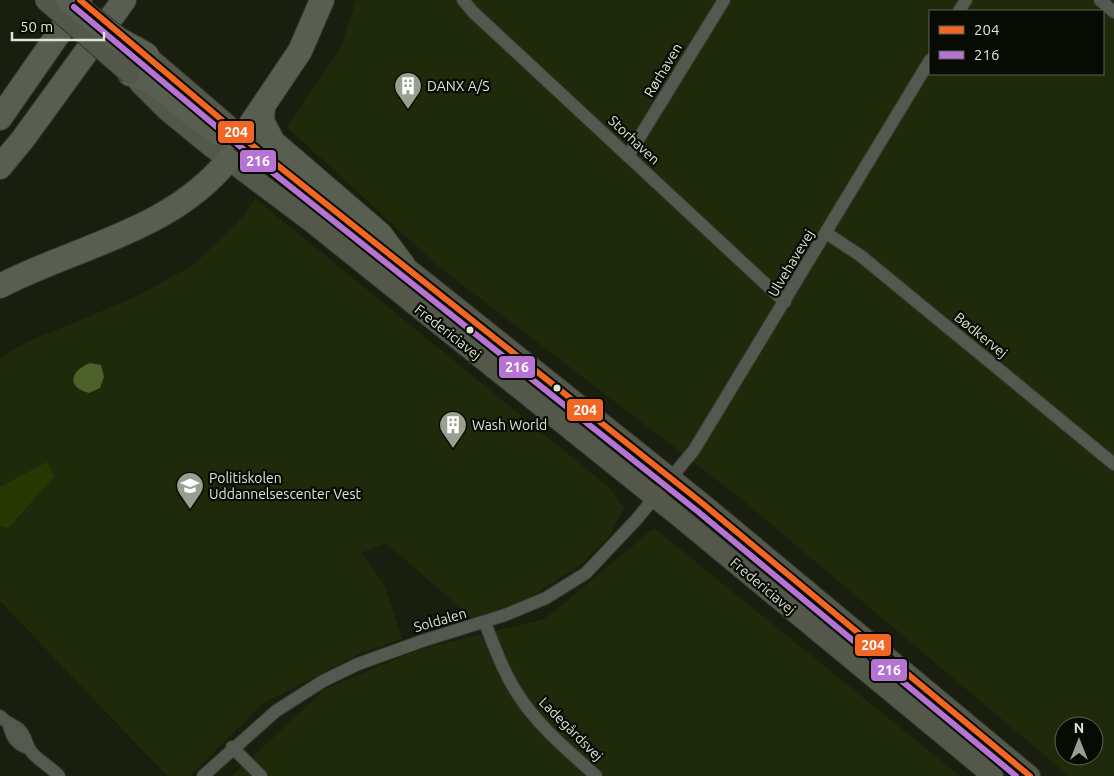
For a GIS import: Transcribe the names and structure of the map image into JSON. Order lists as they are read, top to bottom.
{
  "streets": {
    "main road": ["Fredericiavej"],
    "street": [
      "Rørhaven",
      "Storhaven",
      "Ulvehavevej",
      "Bødkervej",
      "Soldalen",
      "Ladegårdsvej"
    ]
  },
  "crossings": [
    ["Rørhaven", "Storhaven"],
    ["Storhaven", "Ulvehavevej"],
    ["Ulvehavevej", "Fredericiavej"],
    ["Ulvehavevej", "Bødkervej"],
    ["Ulvehavevej", "Soldalen"],
    ["Fredericiavej", "Soldalen"],
    ["Soldalen", "Ladegårdsvej"]
  ],
  "places": {
    "building": ["DANX A/S", "Wash World"],
    "school or university": ["Politiskolen Uddannelsescenter Vest"]
  },
  "lines": ["transit line 204", "transit line 216"],
  "legend": ["204", "216"],
  "scale_bar": "50 m",
  "north": "top"
}
